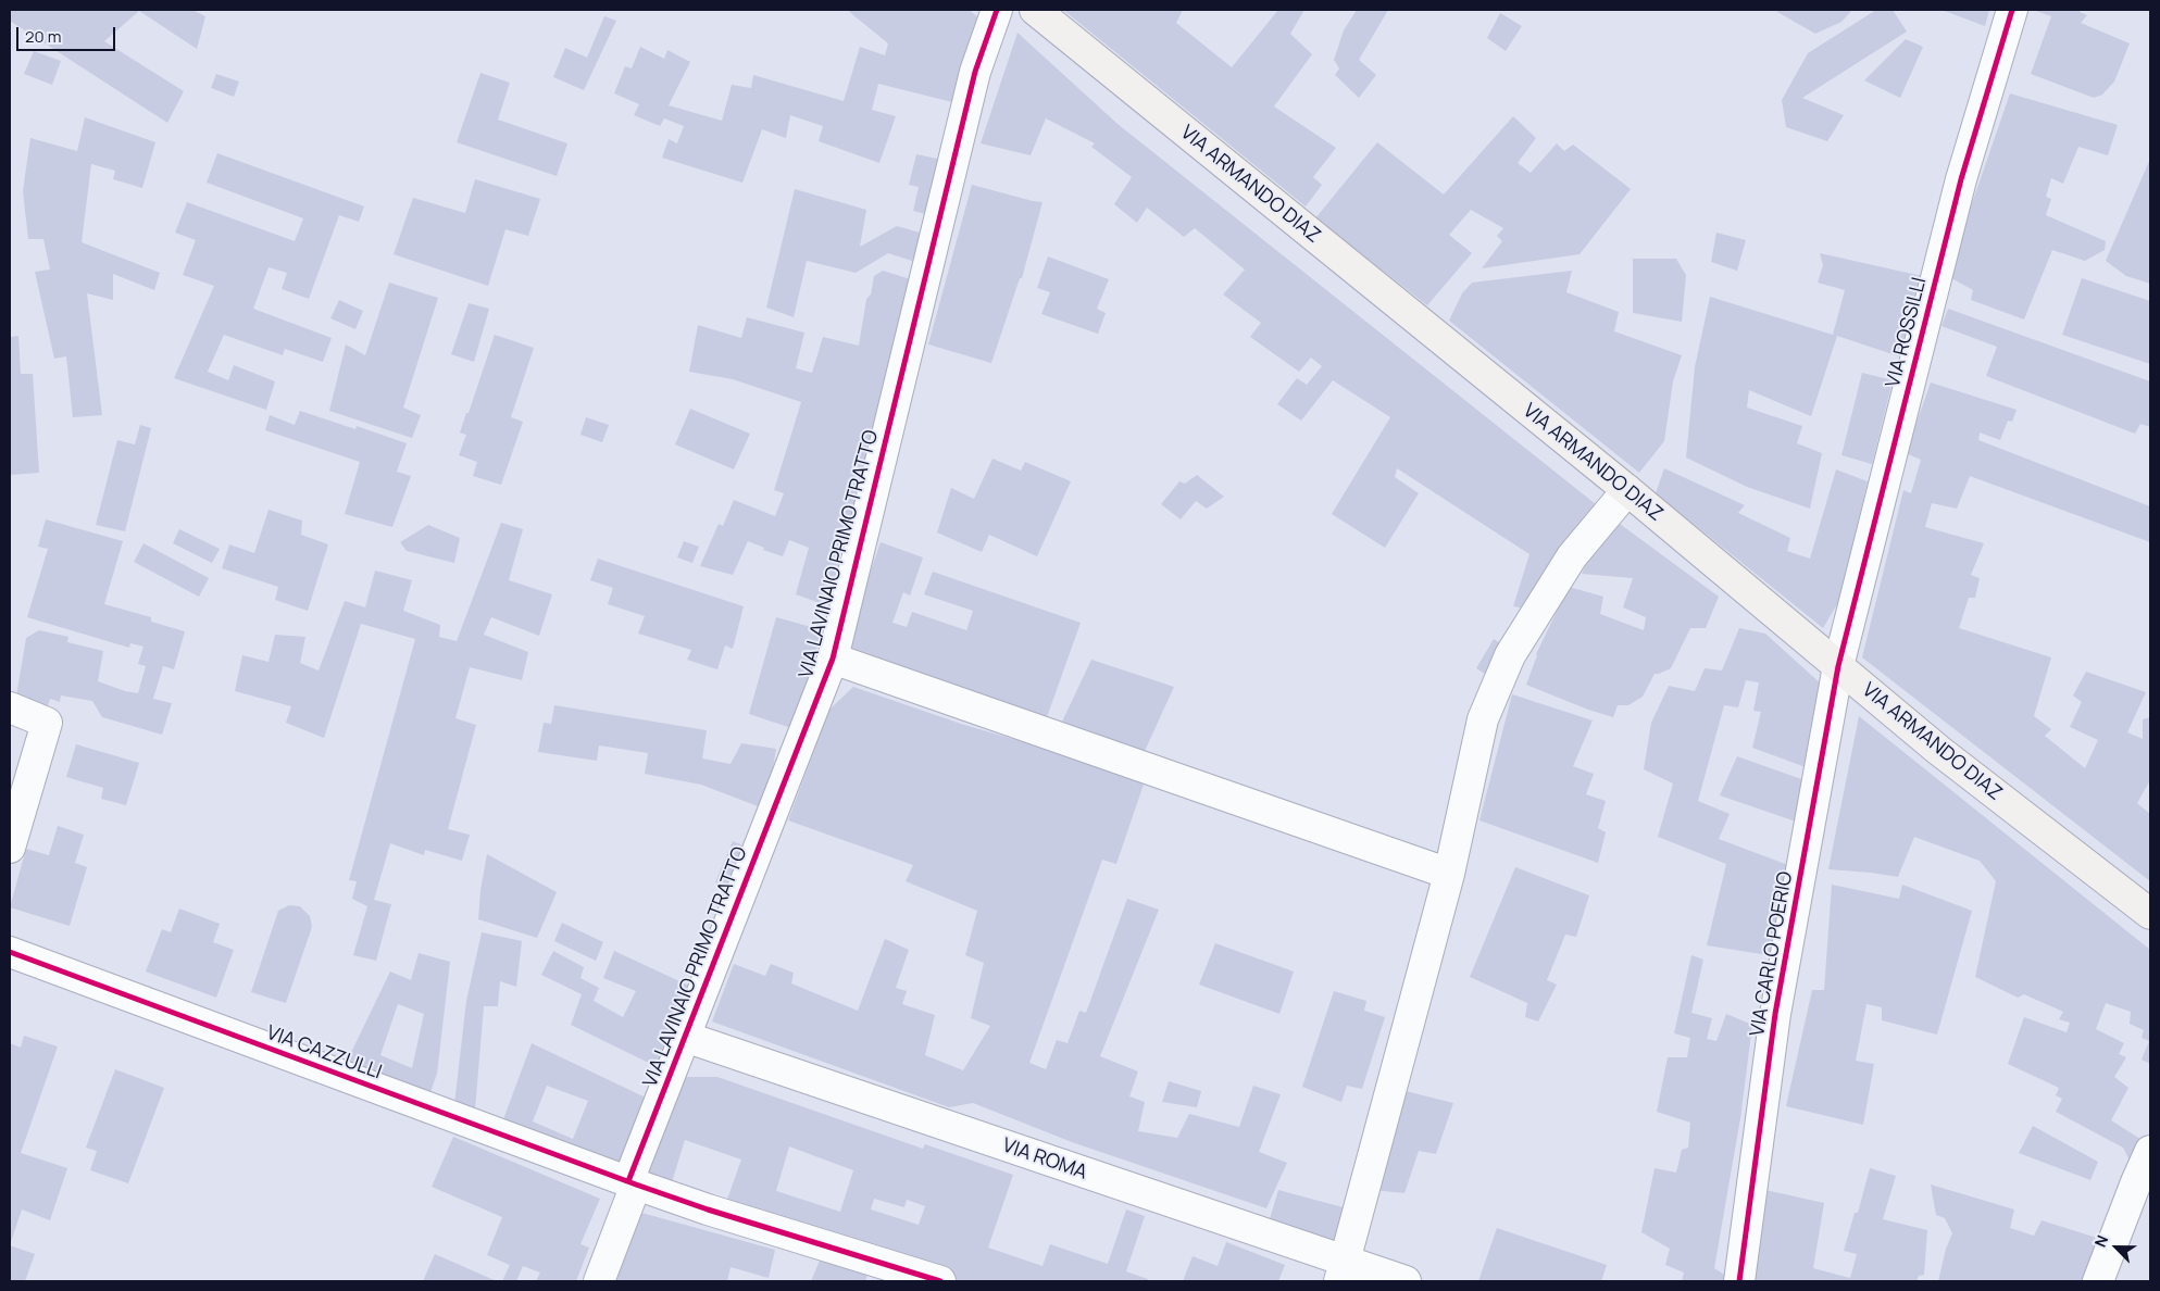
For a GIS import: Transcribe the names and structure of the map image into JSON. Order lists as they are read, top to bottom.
{
  "streets": {
    "main road": ["VIA ARMANDO DIAZ"],
    "street": [
      "VIA ROSSILLI",
      "VIA LAVINAIO PRIMO TRATTO",
      "VIA CARLO POERIO",
      "VIA CAZZULLI",
      "VIA ROMA"
    ]
  },
  "crossings": [
    ["VIA ARMANDO DIAZ", "VIA ROSSILLI"],
    ["VIA ARMANDO DIAZ", "VIA CARLO POERIO"],
    ["VIA ROSSILLI", "VIA CARLO POERIO"],
    ["VIA LAVINAIO PRIMO TRATTO", "VIA CAZZULLI"],
    ["VIA LAVINAIO PRIMO TRATTO", "VIA ROMA"]
  ],
  "scale_bar": "20 m",
  "north": "top left"
}
